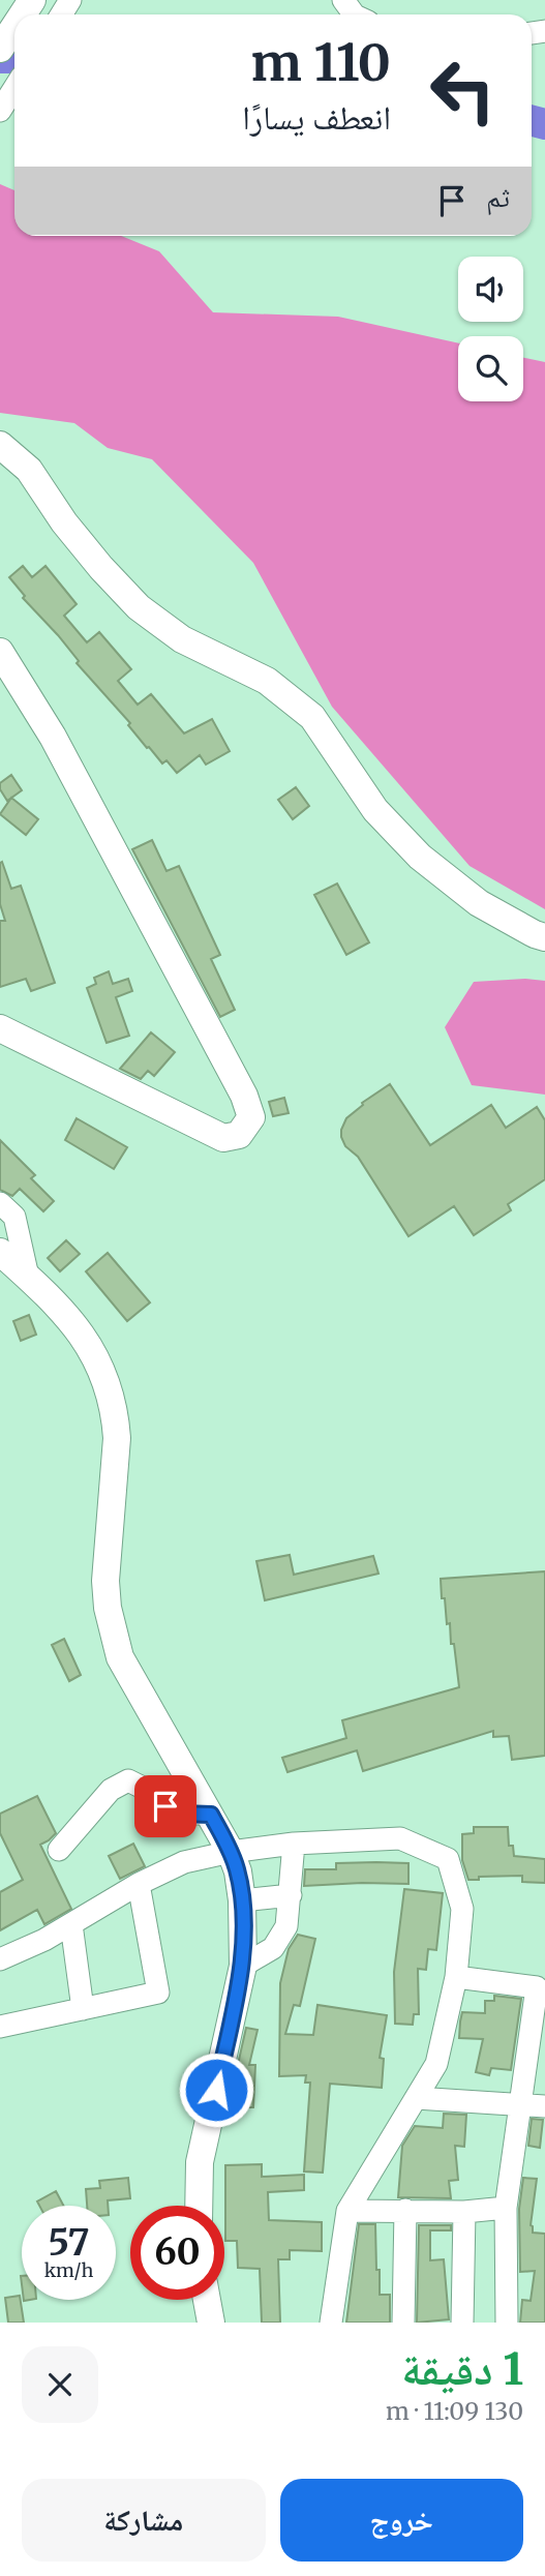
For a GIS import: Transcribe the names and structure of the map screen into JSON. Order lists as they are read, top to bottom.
{
  "page": {
    "turn": ["110 m", "انعطف يسارًا"],
    "then": "ثم",
    "speed": "57 km/h",
    "limit": "60",
    "heading": ["1 دقيقة", "130 m · 11:09"],
    "buttons": ["خروج", "مشاركة"]
  }
}
